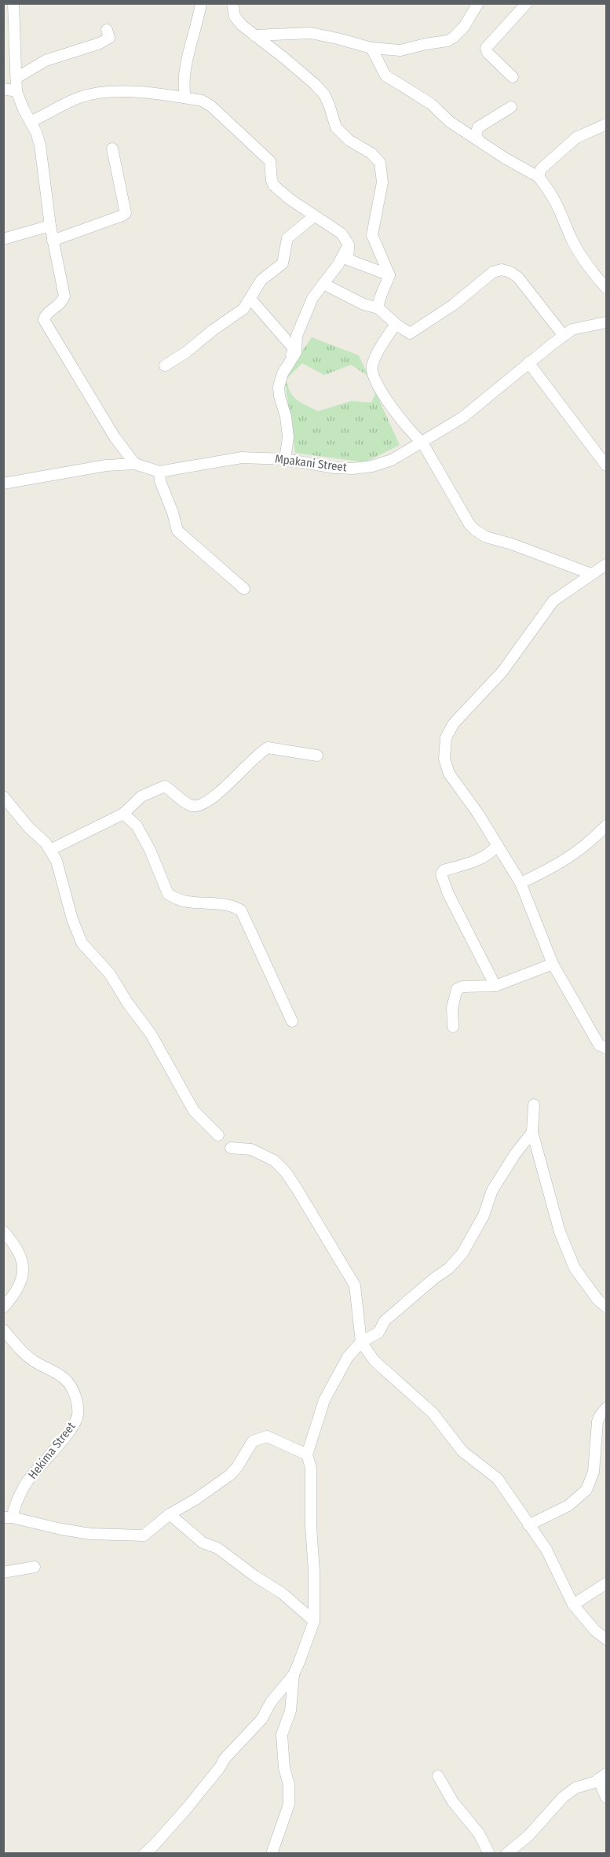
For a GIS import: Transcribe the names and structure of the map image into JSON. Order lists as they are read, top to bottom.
{
  "streets": {
    "street": ["Mpakani Street", "Hekima Street"]
  }
}
